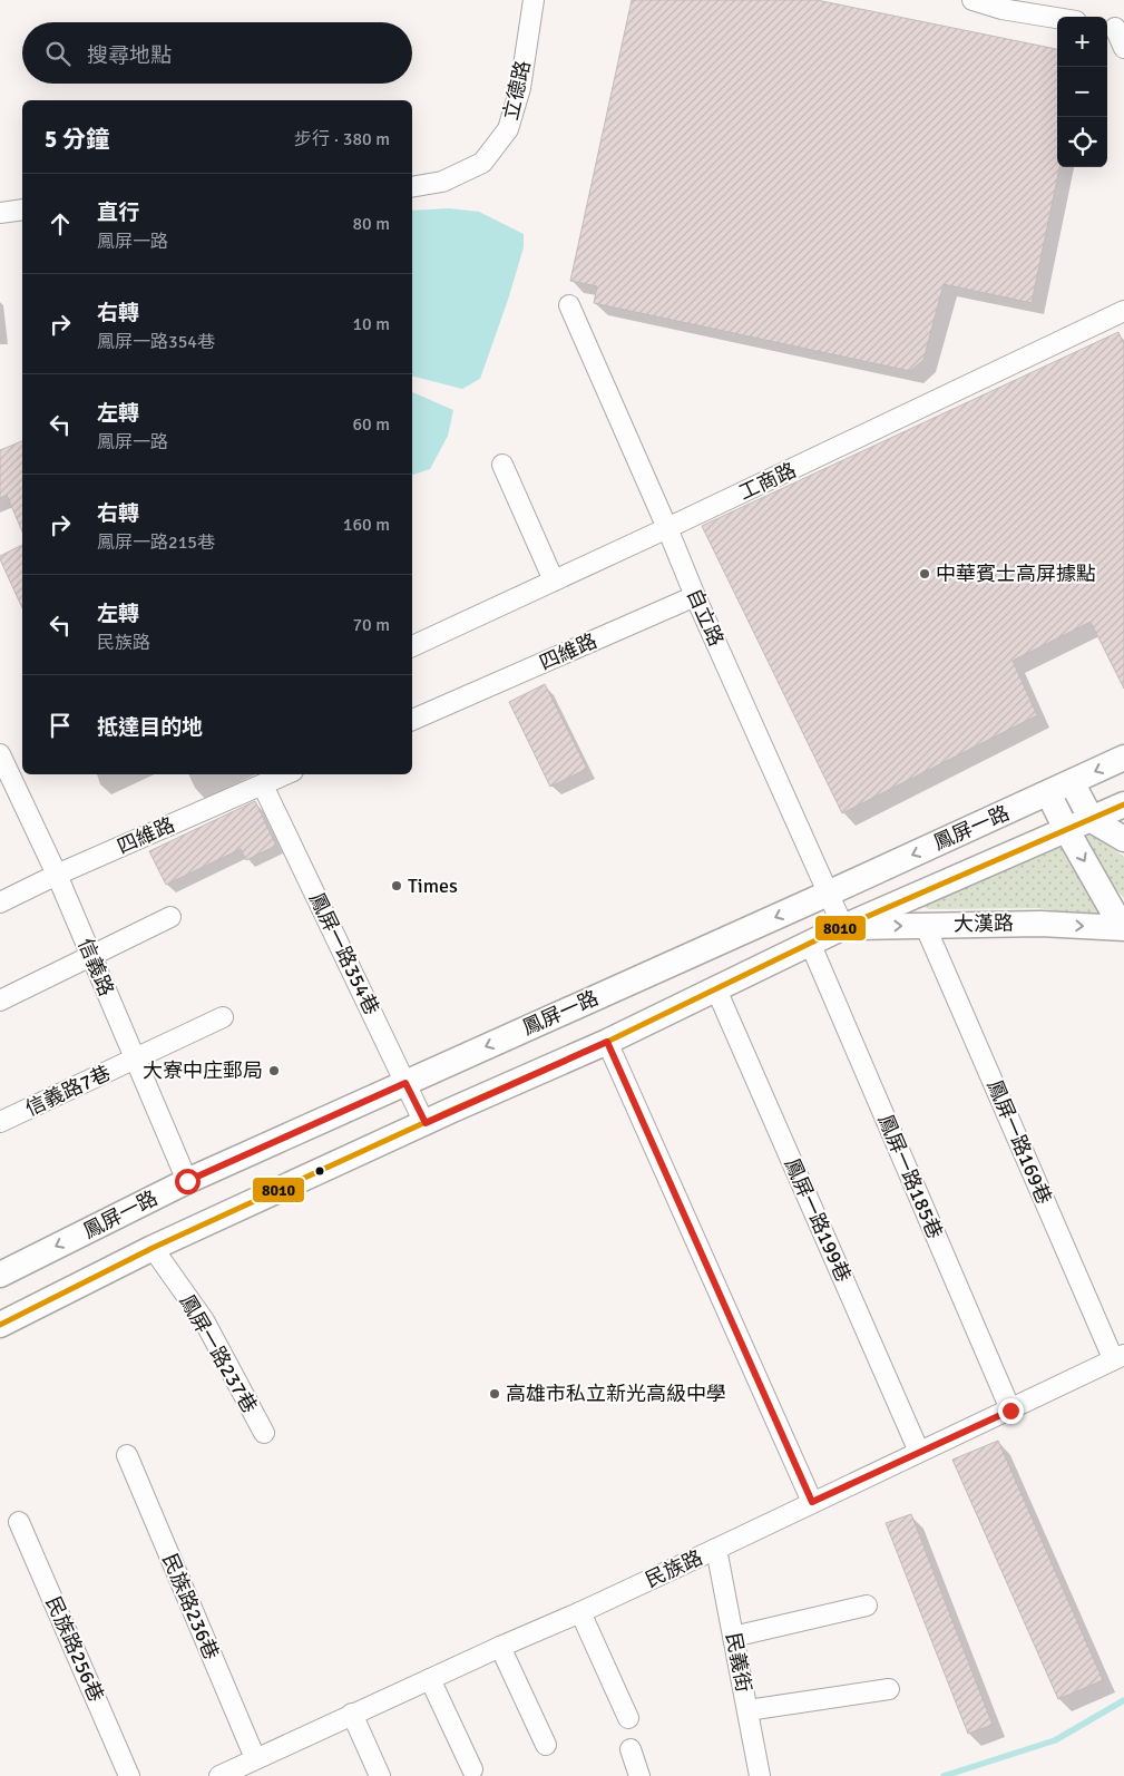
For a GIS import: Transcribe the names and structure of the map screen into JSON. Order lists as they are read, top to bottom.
{
  "streets": {
    "main road": ["鳳屏一路", "大漢路"],
    "street": [
      "立德路",
      "工商路",
      "自立路",
      "四維路",
      "鳳屏一路354巷",
      "信義路",
      "信義路7巷",
      "鳳屏一路169巷",
      "鳳屏一路185巷",
      "鳳屏一路199巷",
      "鳳屏一路237巷",
      "民族路",
      "民族路236巷",
      "民族路256巷",
      "民義街"
    ]
  },
  "crossings": [
    ["工商路", "自立路"],
    ["自立路", "四維路"],
    ["自立路", "鳳屏一路"],
    ["自立路", "大漢路"],
    ["四維路", "鳳屏一路354巷"],
    ["四維路", "信義路"],
    ["鳳屏一路", "大漢路"],
    ["鳳屏一路", "鳳屏一路354巷"],
    ["鳳屏一路", "信義路"],
    ["鳳屏一路", "鳳屏一路185巷"],
    ["鳳屏一路", "鳳屏一路199巷"],
    ["鳳屏一路", "鳳屏一路237巷"],
    ["大漢路", "鳳屏一路169巷"],
    ["信義路", "信義路7巷"],
    ["鳳屏一路169巷", "民族路"],
    ["鳳屏一路185巷", "民族路"],
    ["鳳屏一路199巷", "民族路"],
    ["民族路", "民族路236巷"],
    ["民族路", "民義街"]
  ],
  "one_way": ["大漢路"],
  "places": [
    "中華賓士高屏據點",
    "Times",
    "大寮中庄郵局",
    "高雄市私立新光高級中學"
  ],
  "lines": ["transit line 8010"],
  "page": {
    "map_buttons": ["+", "−"],
    "search": "搜尋地點",
    "heading": ["5 分鐘", "步行 · 380 m"],
    "list": [
      ["直行", "鳳屏一路", "80 m"],
      ["右轉", "鳳屏一路354巷", "10 m"],
      ["左轉", "鳳屏一路", "60 m"],
      ["右轉", "鳳屏一路215巷", "160 m"],
      ["左轉", "民族路", "70 m"],
      "抵達目的地"
    ]
  }
}
